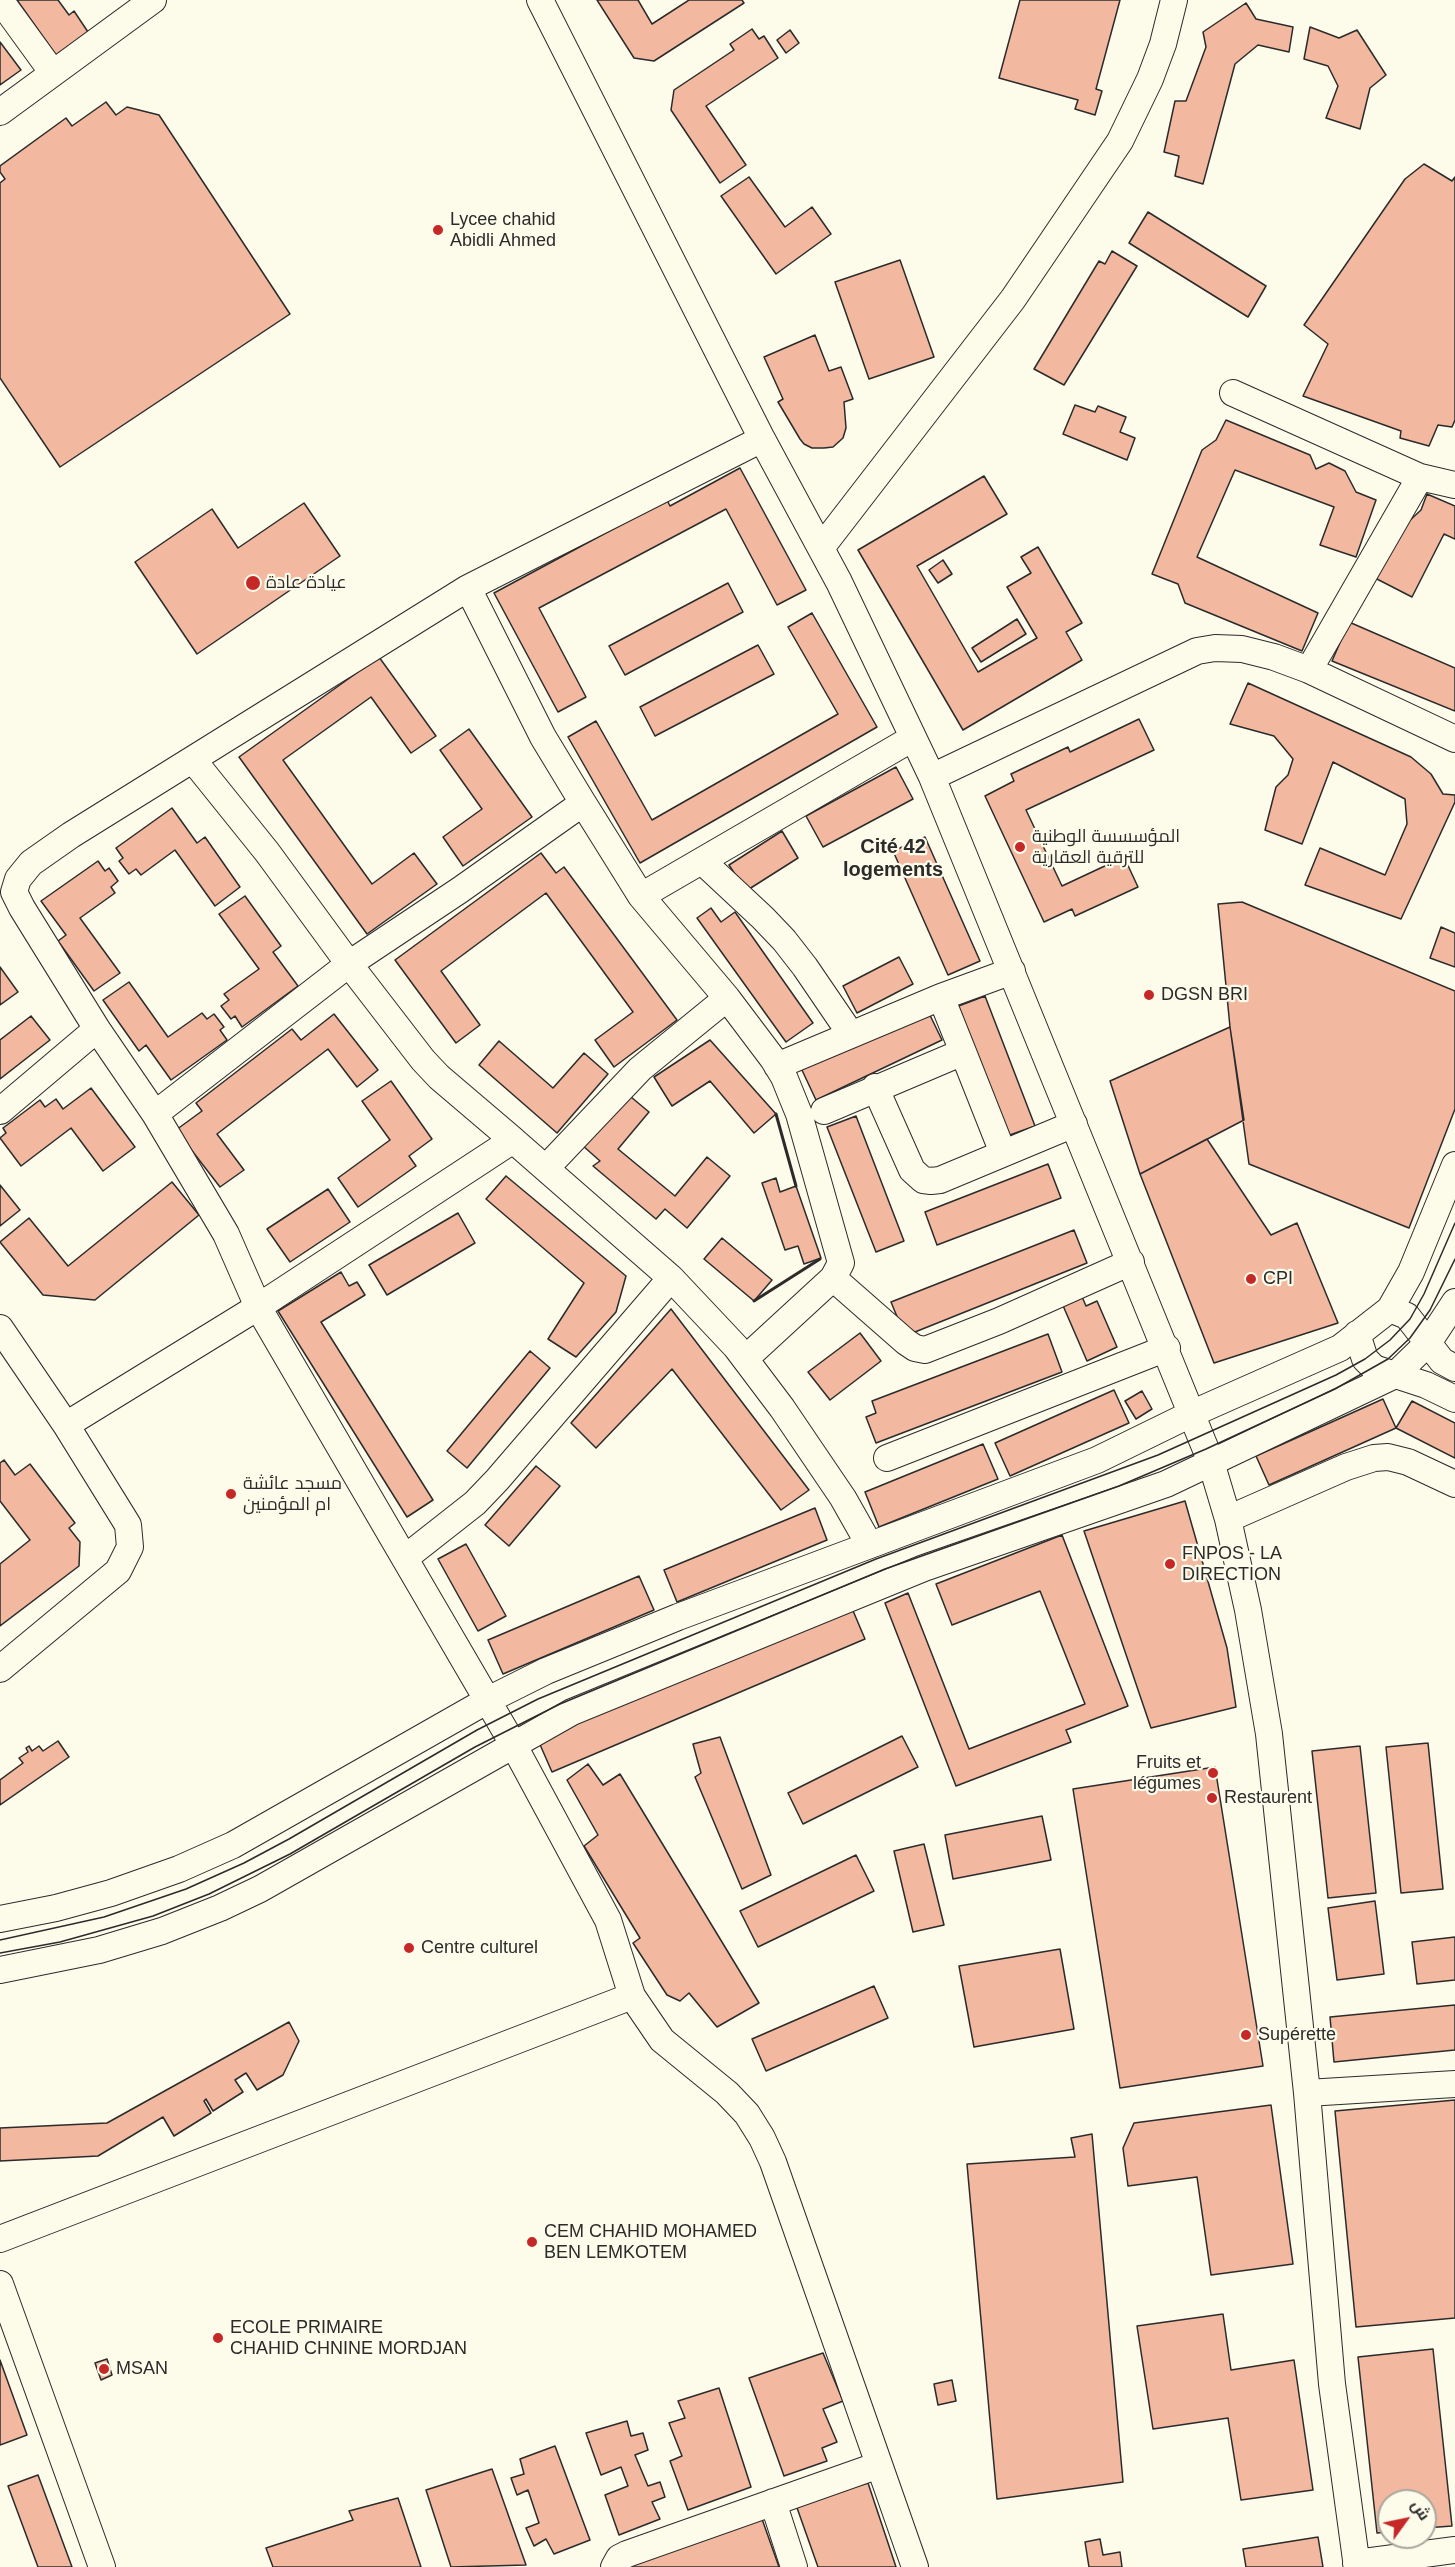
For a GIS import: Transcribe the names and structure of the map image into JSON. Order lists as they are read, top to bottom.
{
  "districts": ["Cité 42 logements"],
  "places": [
    "Lycee chahid Abidli Ahmed",
    "عيادة عادة",
    "المؤسسسة الوطنية للترقية العقارية",
    "DGSN BRI",
    "CPI",
    "مسجد عائشة ام المؤمنين",
    "FNPOS - LA DIRECTION",
    "Fruits et légumes",
    "Restaurent",
    "Centre culturel",
    "Supérette",
    "CEM CHAHID MOHAMED BEN LEMKOTEM",
    "ECOLE PRIMAIRE CHAHID CHNINE MORDJAN",
    "MSAN"
  ],
  "north": "top right"
}
